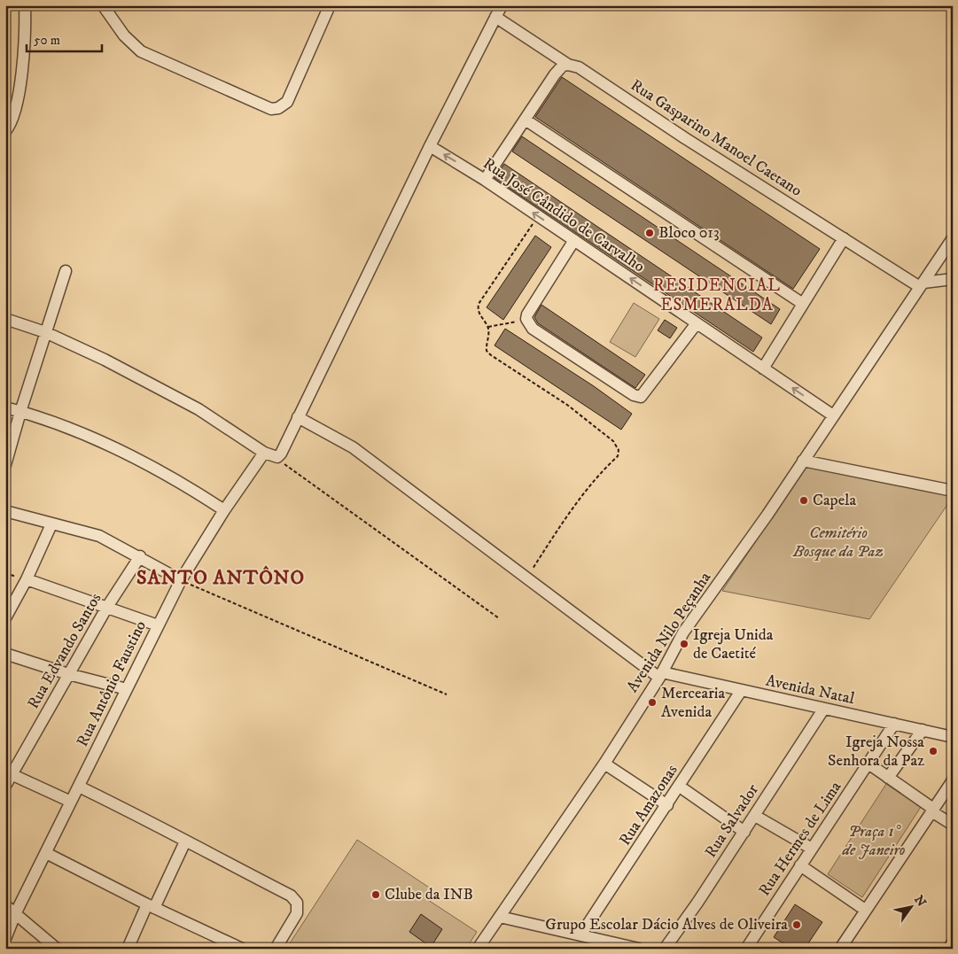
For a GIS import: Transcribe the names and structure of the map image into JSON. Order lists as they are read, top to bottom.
{
  "streets": {
    "street": [
      "Rua Gasparino Manoel Caetano",
      "Rua José Cândido de Carvalho",
      "Avenida Nilo Peçanha",
      "Rua Edvando Santos",
      "Rua Antônio Faustino",
      "Avenida Natal",
      "Rua Amazonas",
      "Rua Salvador",
      "Rua Hermes de Lima"
    ]
  },
  "crossings": [
    ["Rua Gasparino Manoel Caetano", "Avenida Nilo Peçanha"],
    ["Rua Gasparino Manoel Caetano", "Rua Antônio Faustino"],
    ["Rua José Cândido de Carvalho", "Avenida Nilo Peçanha"],
    ["Rua José Cândido de Carvalho", "Rua Antônio Faustino"],
    ["Avenida Nilo Peçanha", "Avenida Natal"],
    ["Avenida Natal", "Rua Amazonas"],
    ["Avenida Natal", "Rua Salvador"],
    ["Avenida Natal", "Rua Hermes de Lima"]
  ],
  "districts": ["RESIDENCIAL ESMERALDA", "SANTO ANTÔNO"],
  "parks": ["Cemitério Bosque da Paz", "Praça 1° de Janeiro"],
  "places": [
    "Bloco 013",
    "Capela",
    "Igreja Unida de Caetité",
    "Mercearia Avenida",
    "Igreja Nossa Senhora da Paz",
    "Clube da INB",
    "Grupo Escolar Dácio Alves de Oliveira"
  ],
  "scale_bar": "50 m",
  "north": "top right"
}
